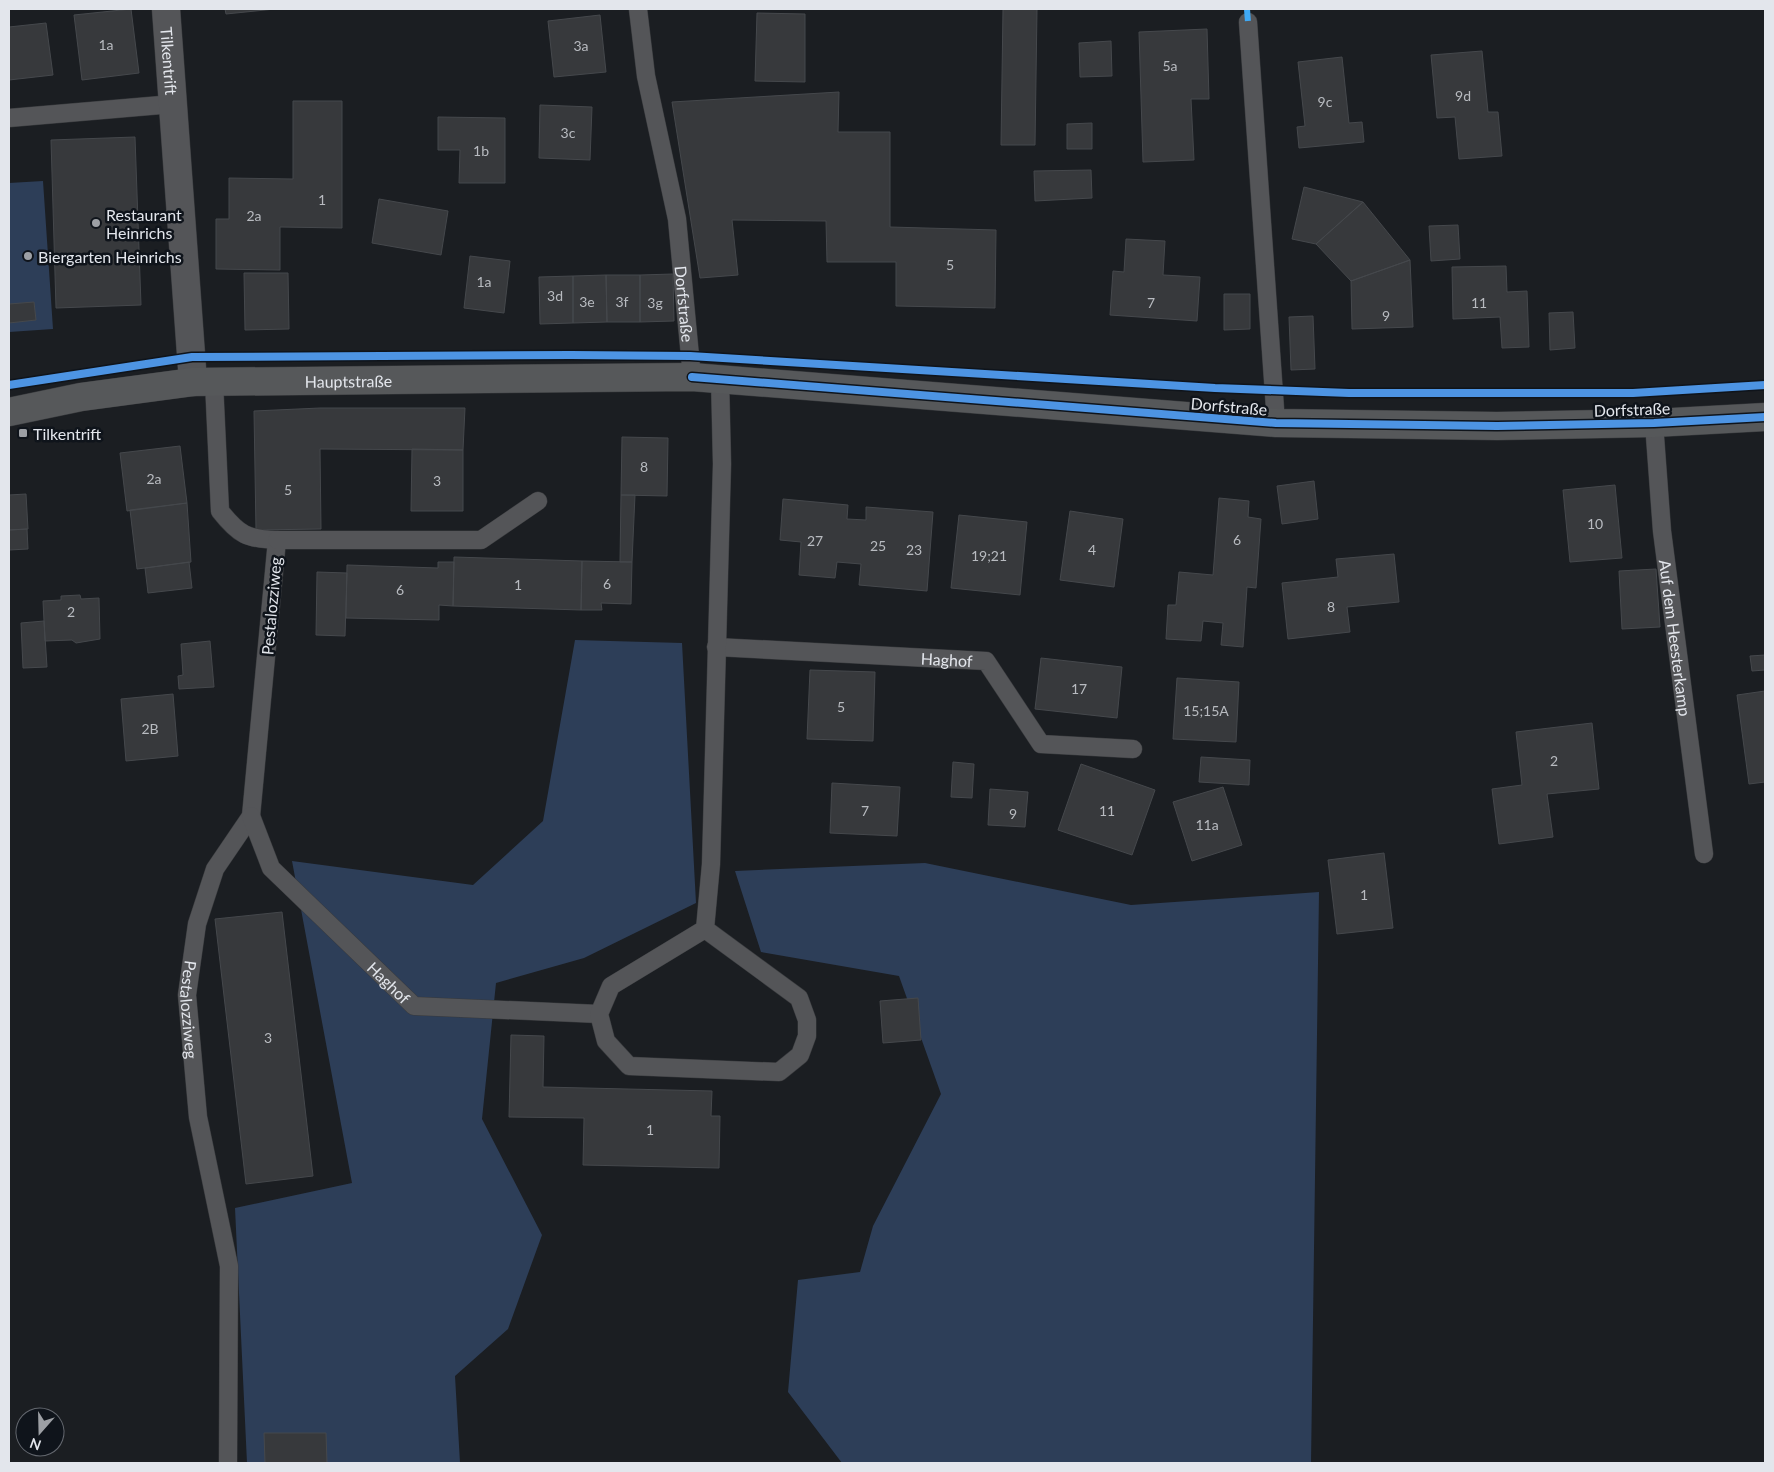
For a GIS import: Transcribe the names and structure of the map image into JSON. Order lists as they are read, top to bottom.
{
  "streets": {
    "main road": ["Dorfstraße", "Hauptstraße"],
    "street": ["Tilkentrift"],
    "lane": ["Pestalozziweg", "Auf dem Heesterkamp", "Haghof"]
  },
  "crossings": [
    ["Tilkentrift", "Hauptstraße"],
    ["Tilkentrift", "Pestalozziweg"],
    ["Dorfstraße", "Hauptstraße"],
    ["Dorfstraße", "Auf dem Heesterkamp"],
    ["Hauptstraße", "Pestalozziweg"],
    ["Pestalozziweg", "Haghof"]
  ],
  "places": {
    "other": ["Restaurant Heinrichs", "Biergarten Heinrichs"],
    "transit": ["Tilkentrift"]
  },
  "house_numbers": [
    "1a",
    "3a",
    "5a",
    "9d",
    "9c",
    "3c",
    "1b",
    "1",
    "2a",
    "5",
    "1a",
    "3d",
    "3e",
    "3f",
    "3g",
    "7",
    "11",
    "9",
    "8",
    "2a",
    "3",
    "5",
    "10",
    "6",
    "27",
    "25",
    "23",
    "4",
    "19;21",
    "6",
    "1",
    "6",
    "8",
    "2",
    "17",
    "5",
    "15;15A",
    "2B",
    "2",
    "7",
    "11",
    "9",
    "11a",
    "1",
    "3",
    "1"
  ],
  "north": "bottom"
}
